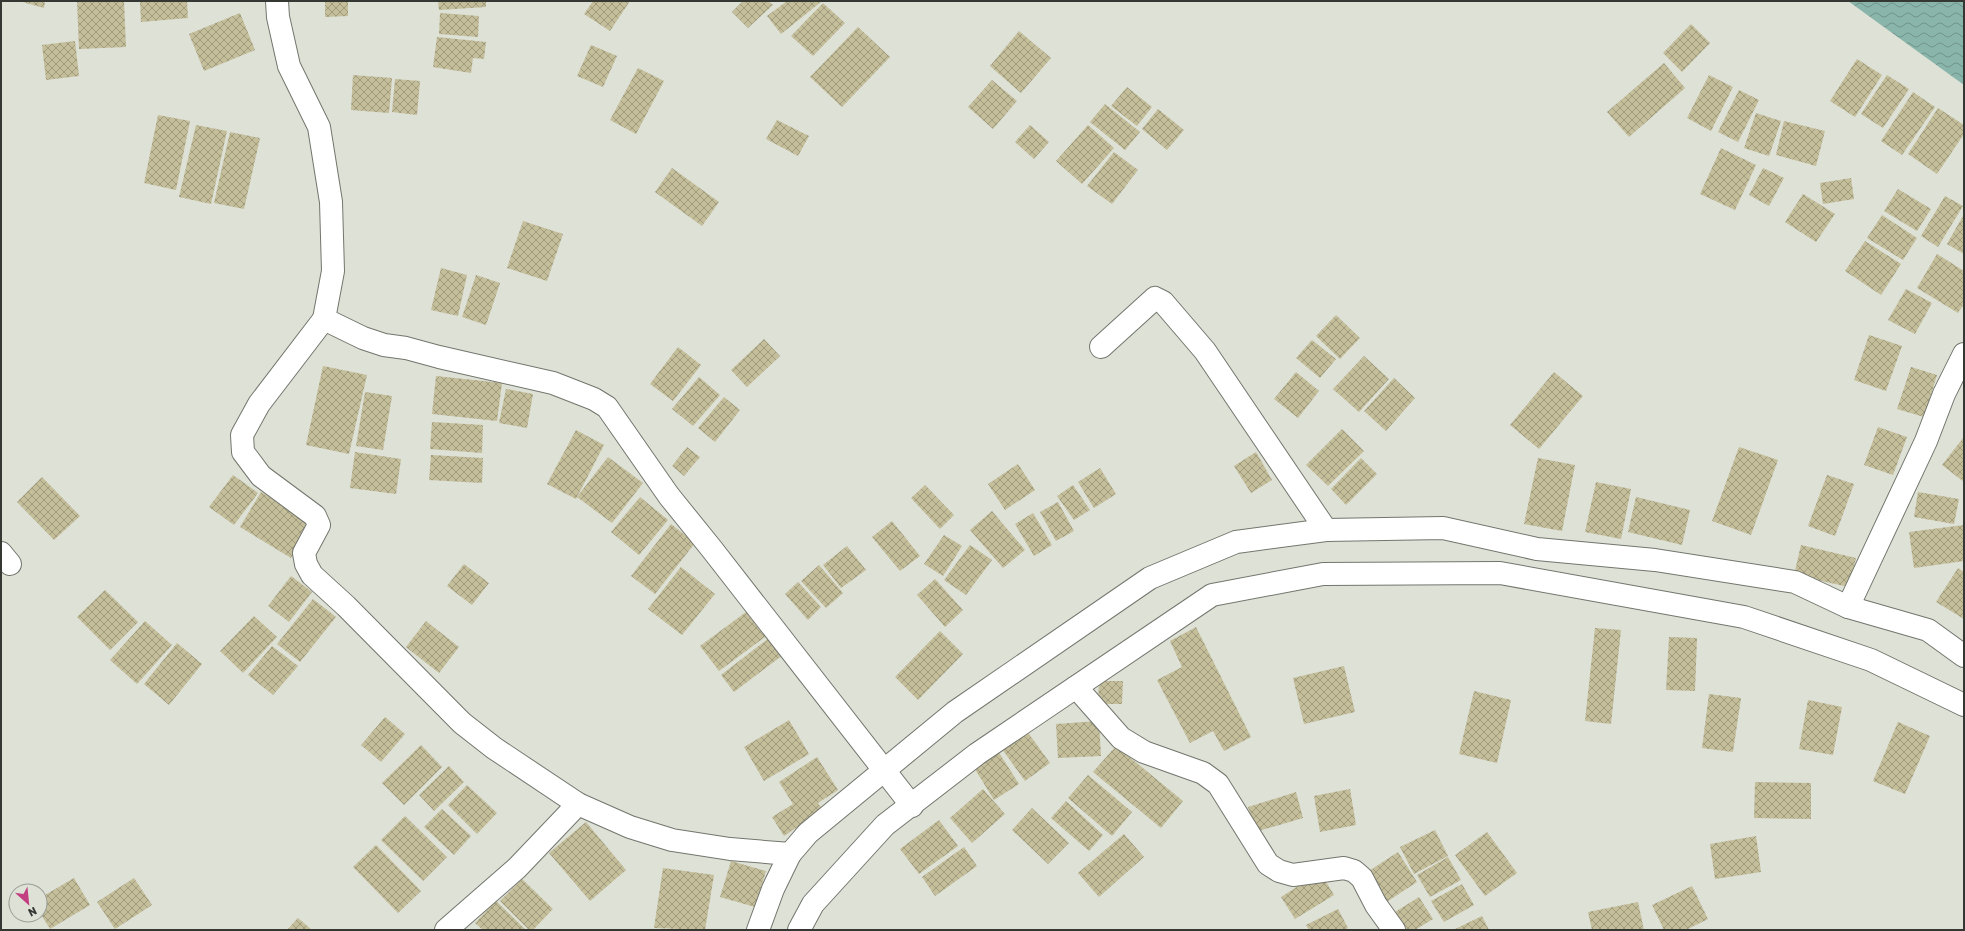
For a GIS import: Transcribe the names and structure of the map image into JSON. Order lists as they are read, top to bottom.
{
  "north": "bottom right"
}
